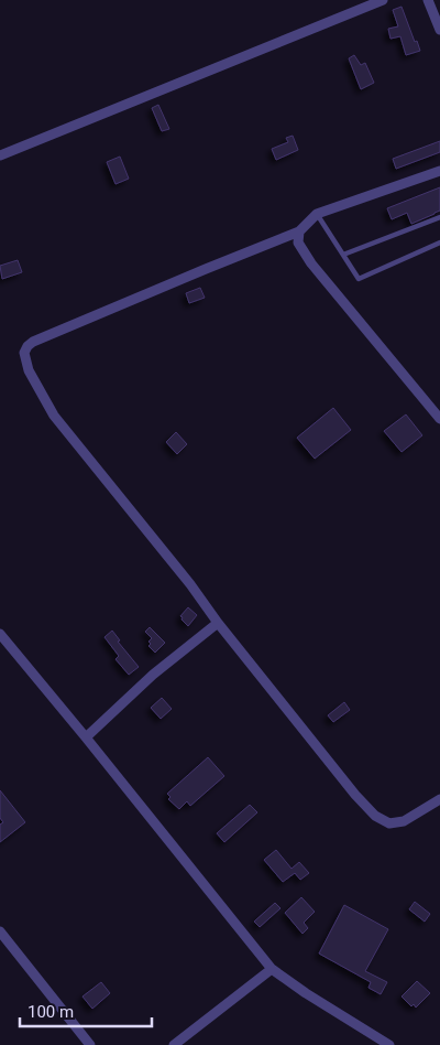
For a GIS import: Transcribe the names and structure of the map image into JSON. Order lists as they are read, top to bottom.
{
  "scale_bar": "100 m"
}
